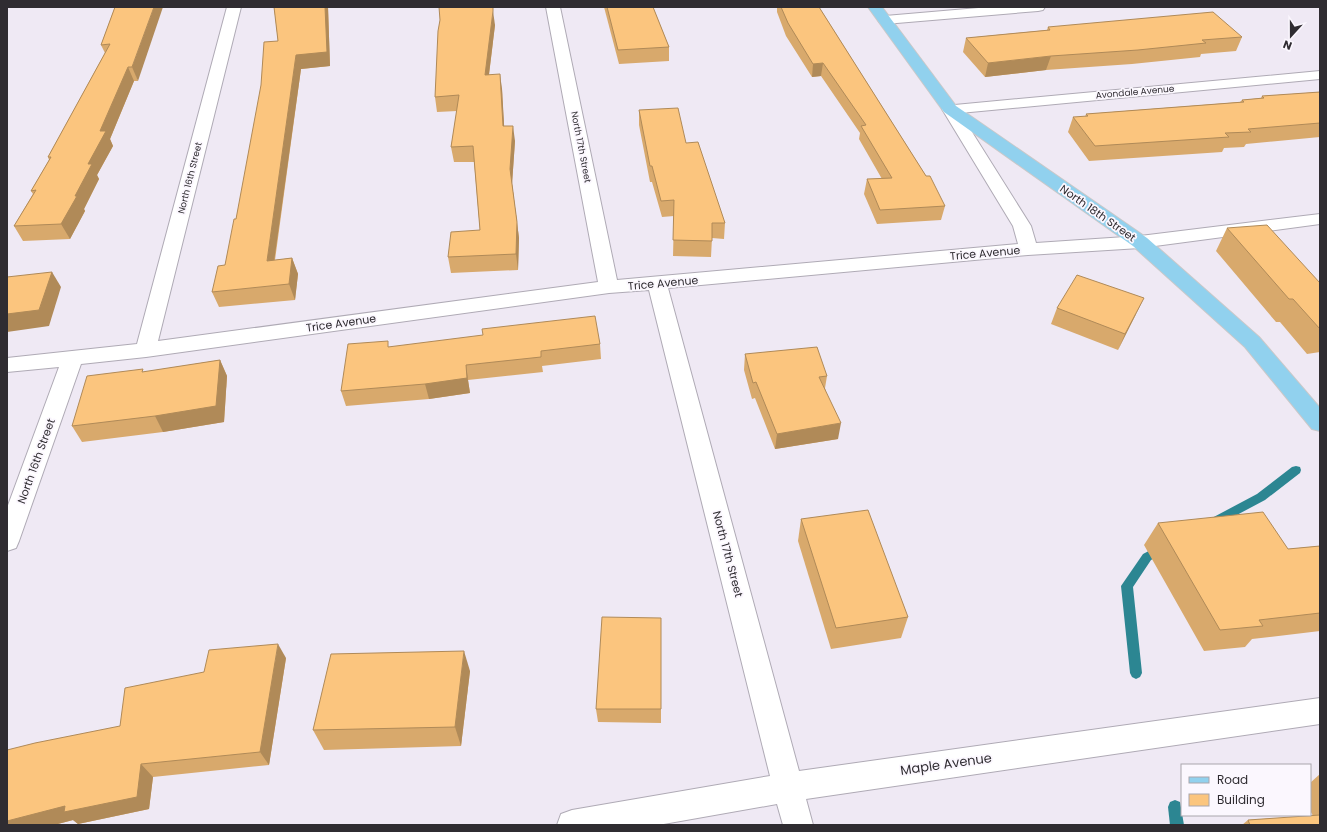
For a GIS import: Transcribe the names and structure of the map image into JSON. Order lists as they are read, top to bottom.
{
  "streets": {
    "main road": ["North 18th Street"],
    "street": [
      "Avondale Avenue",
      "North 17th Street",
      "North 16th Street",
      "Trice Avenue",
      "Maple Avenue"
    ]
  },
  "crossings": [
    ["Avondale Avenue", "North 18th Street"],
    ["North 17th Street", "Trice Avenue"],
    ["North 17th Street", "Maple Avenue"],
    ["North 16th Street", "Trice Avenue"],
    ["North 18th Street", "Trice Avenue"]
  ],
  "legend": ["Road", "Building"],
  "north": "bottom"
}
